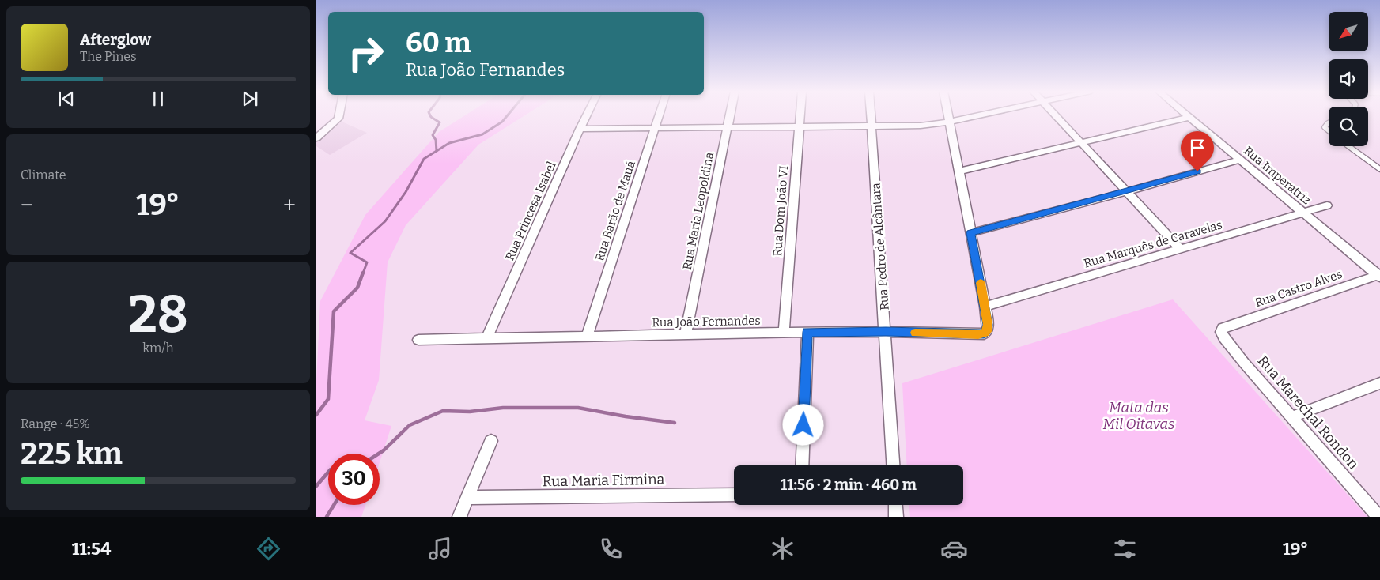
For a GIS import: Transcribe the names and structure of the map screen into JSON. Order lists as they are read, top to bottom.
{
  "streets": {
    "street": [
      "Rua Imperatriz",
      "Rua Princesa Isabel",
      "Rua Barão de Mauá",
      "Rua Maria Leopoldina",
      "Rua Dom João VI",
      "Rua Marquês de Caravelas",
      "Rua Pedro de Alcântara",
      "Rua Castro Alves",
      "Rua João Fernandes",
      "Rua Marechal Rondon",
      "Rua Maria Firmina"
    ]
  },
  "crossings": [
    ["Rua Imperatriz", "Rua Marquês de Caravelas"],
    ["Rua Imperatriz", "Rua Castro Alves"],
    ["Rua Princesa Isabel", "Rua João Fernandes"],
    ["Rua Barão de Mauá", "Rua João Fernandes"],
    ["Rua Maria Leopoldina", "Rua João Fernandes"],
    ["Rua Dom João VI", "Rua João Fernandes"],
    ["Rua Marquês de Caravelas", "Rua João Fernandes"],
    ["Rua Pedro de Alcântara", "Rua João Fernandes"],
    ["Rua Castro Alves", "Rua Marechal Rondon"]
  ],
  "parks": ["Mata das Mil Oitavas"],
  "north": "bottom left",
  "page": {
    "turn": ["60 m", "Rua João Fernandes"],
    "song": ["Afterglow", "The Pines"],
    "tile": [
      "Climate",
      ["28", "km/h"],
      ["Range · 45%", "225 km"]
    ],
    "heat": ["−", "19°", "+"],
    "limit": "30",
    "trip": "11:56 · 2 min · 460 m",
    "tabs": ["11:54", "19°"]
  }
}
